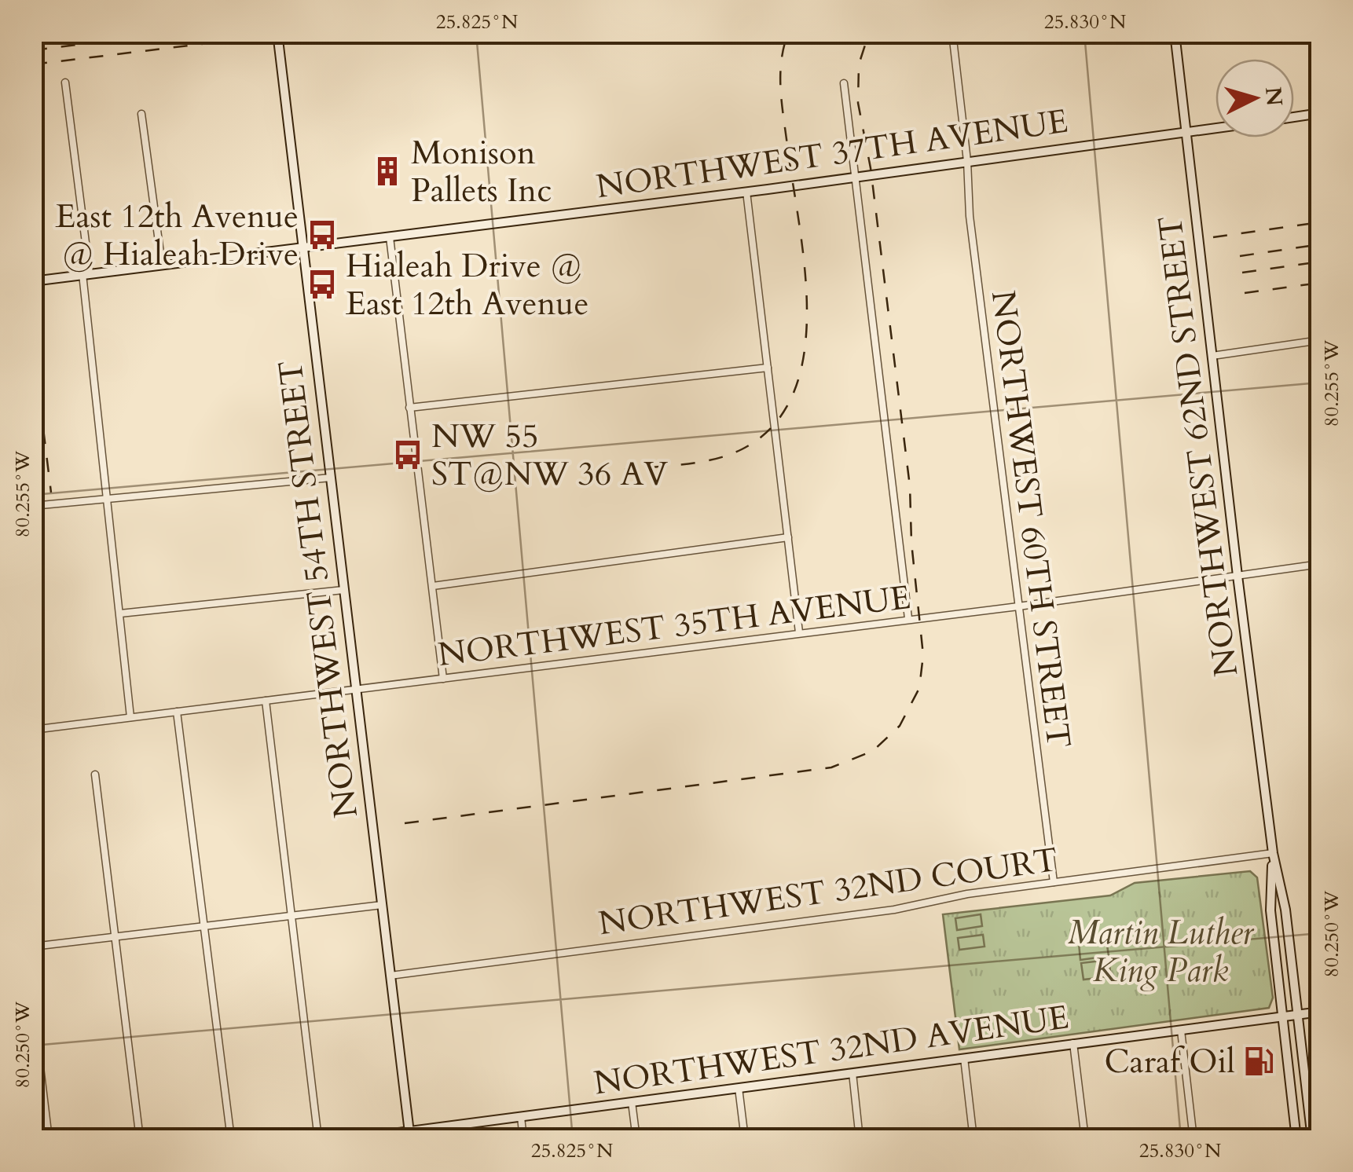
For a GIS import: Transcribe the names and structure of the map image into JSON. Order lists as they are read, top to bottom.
{
  "streets": {
    "main road": [
      "NORTHWEST 37TH AVENUE",
      "NORTHWEST 62ND STREET",
      "NORTHWEST 54TH STREET",
      "NORTHWEST 32ND AVENUE"
    ],
    "street": ["NORTHWEST 60TH STREET", "NORTHWEST 35TH AVENUE", "NORTHWEST 32ND COURT"]
  },
  "crossings": [
    ["NORTHWEST 37TH AVENUE", "NORTHWEST 62ND STREET"],
    ["NORTHWEST 37TH AVENUE", "NORTHWEST 60TH STREET"],
    ["NORTHWEST 37TH AVENUE", "NORTHWEST 54TH STREET"],
    ["NORTHWEST 62ND STREET", "NORTHWEST 35TH AVENUE"],
    ["NORTHWEST 62ND STREET", "NORTHWEST 32ND COURT"],
    ["NORTHWEST 62ND STREET", "NORTHWEST 32ND AVENUE"],
    ["NORTHWEST 60TH STREET", "NORTHWEST 35TH AVENUE"],
    ["NORTHWEST 60TH STREET", "NORTHWEST 32ND COURT"],
    ["NORTHWEST 54TH STREET", "NORTHWEST 35TH AVENUE"],
    ["NORTHWEST 54TH STREET", "NORTHWEST 32ND COURT"],
    ["NORTHWEST 54TH STREET", "NORTHWEST 32ND AVENUE"]
  ],
  "parks": ["Martin Luther King Park"],
  "places": {
    "building": ["Monison Pallets Inc"],
    "bus stop": ["East 12th Avenue @ Hialeah Drive", "Hialeah Drive @ East 12th Avenue", "NW 55 ST@NW 36 AV"],
    "fuel station": ["Caraf Oil"]
  },
  "north": "right",
  "coordinates": [
    "25.825°N",
    "25.830°N",
    "80.255°W",
    "80.250°W"
  ]
}
